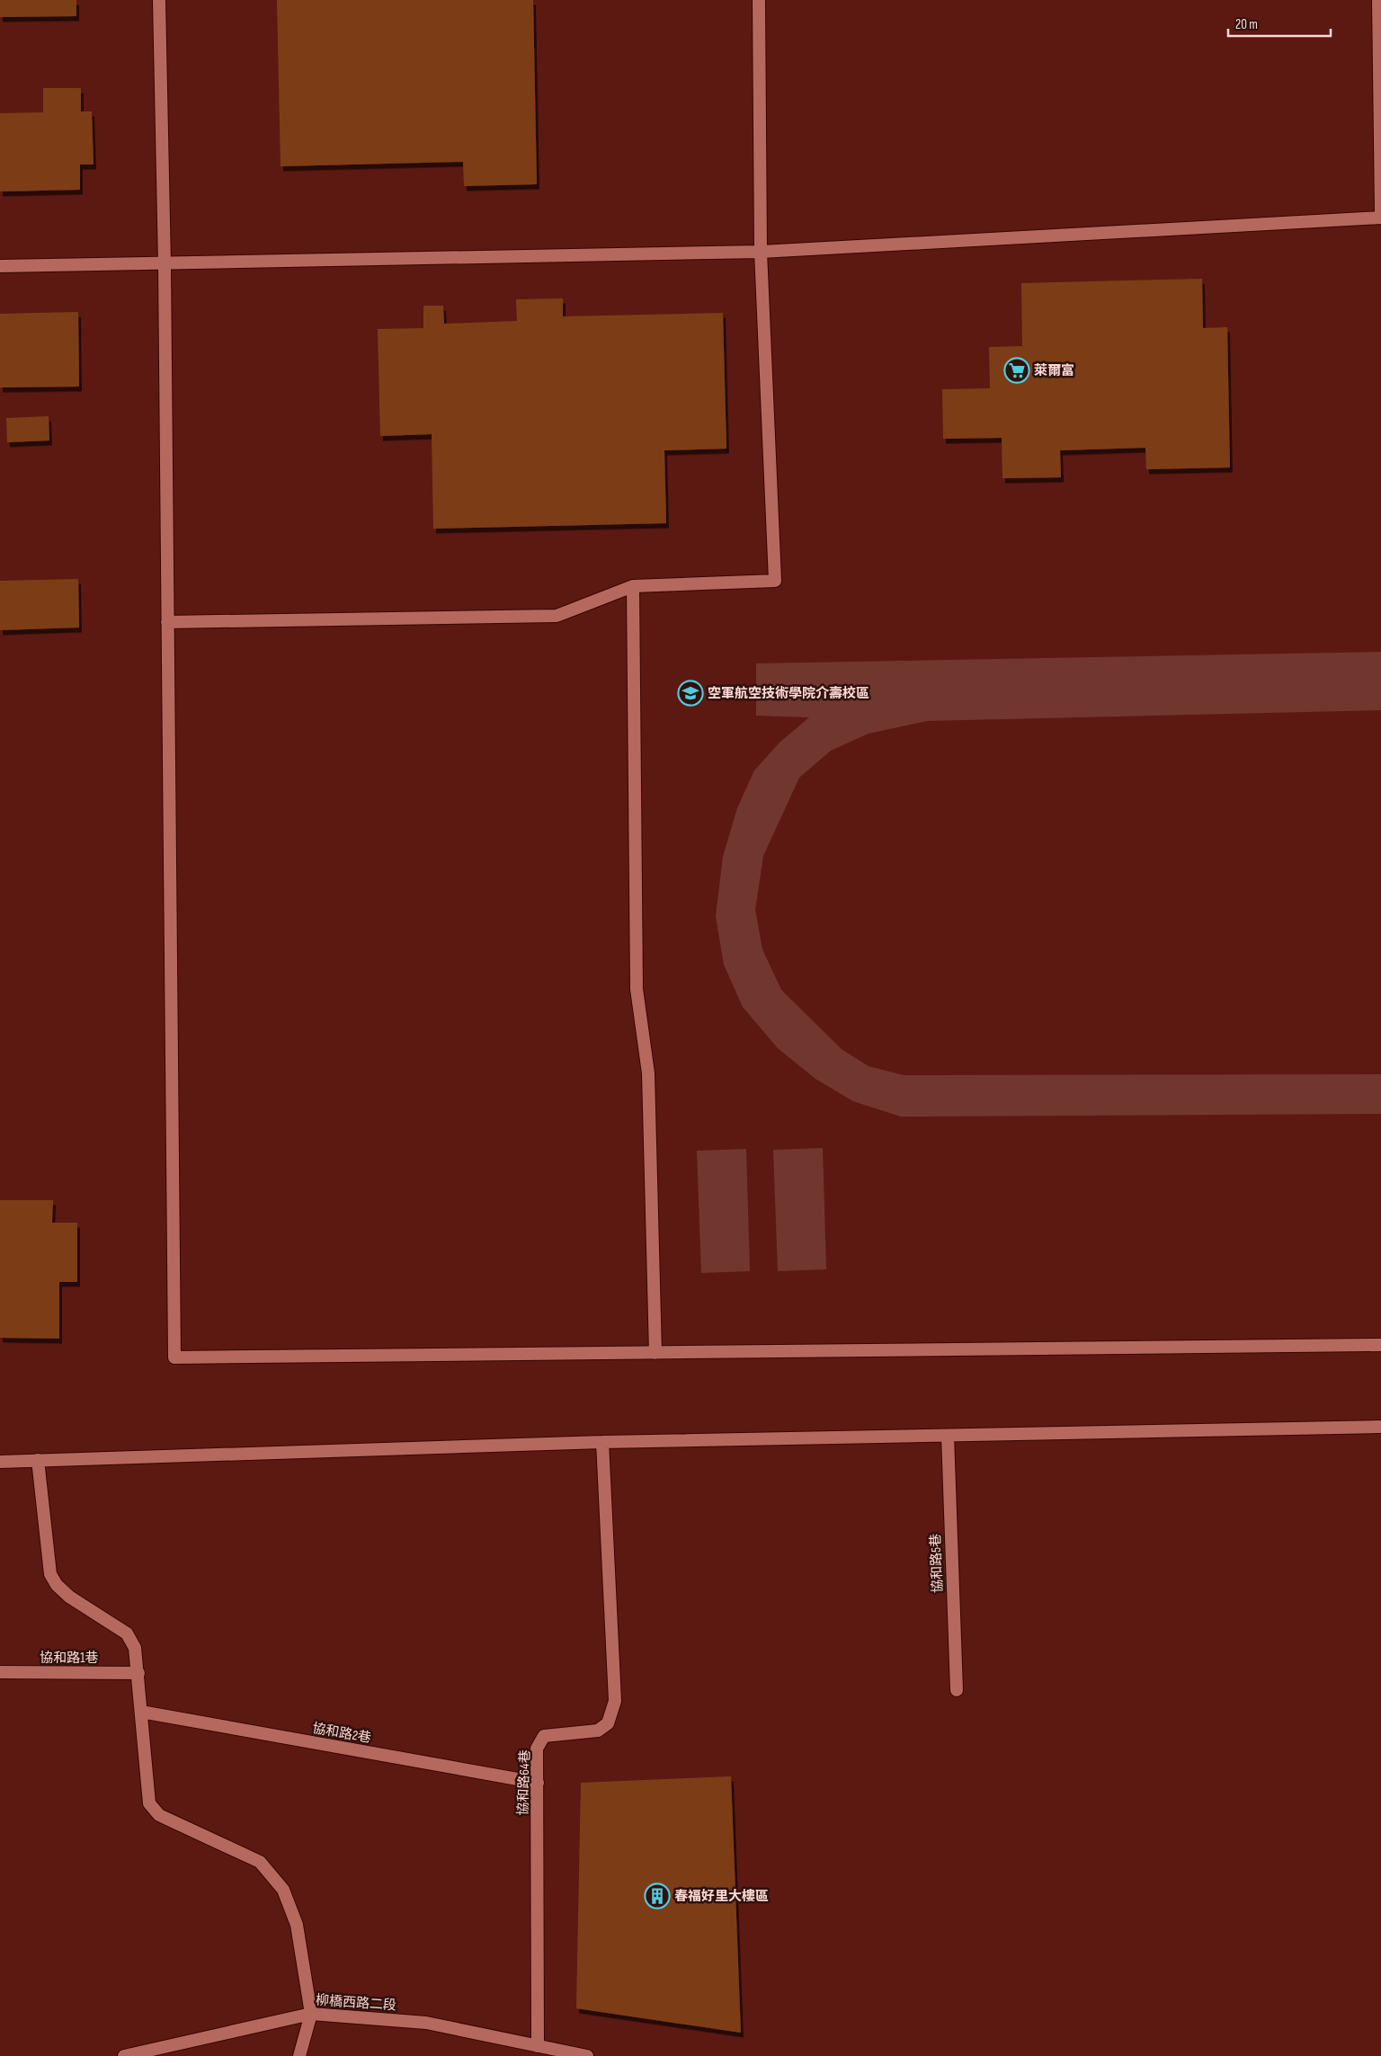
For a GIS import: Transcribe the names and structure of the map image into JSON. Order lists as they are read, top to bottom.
{
  "streets": {
    "street": [
      "協和路5巷",
      "協和路1巷",
      "協和路2巷",
      "協和路64巷",
      "柳橋西路二段"
    ]
  },
  "crossings": [
    ["協和路2巷", "協和路64巷"],
    ["協和路64巷", "柳橋西路二段"]
  ],
  "places": {
    "supermarket": ["萊爾富"],
    "school or university": ["空軍航空技術學院介壽校區"],
    "building": ["春福好里大樓區"]
  },
  "scale_bar": "20 m"
}
